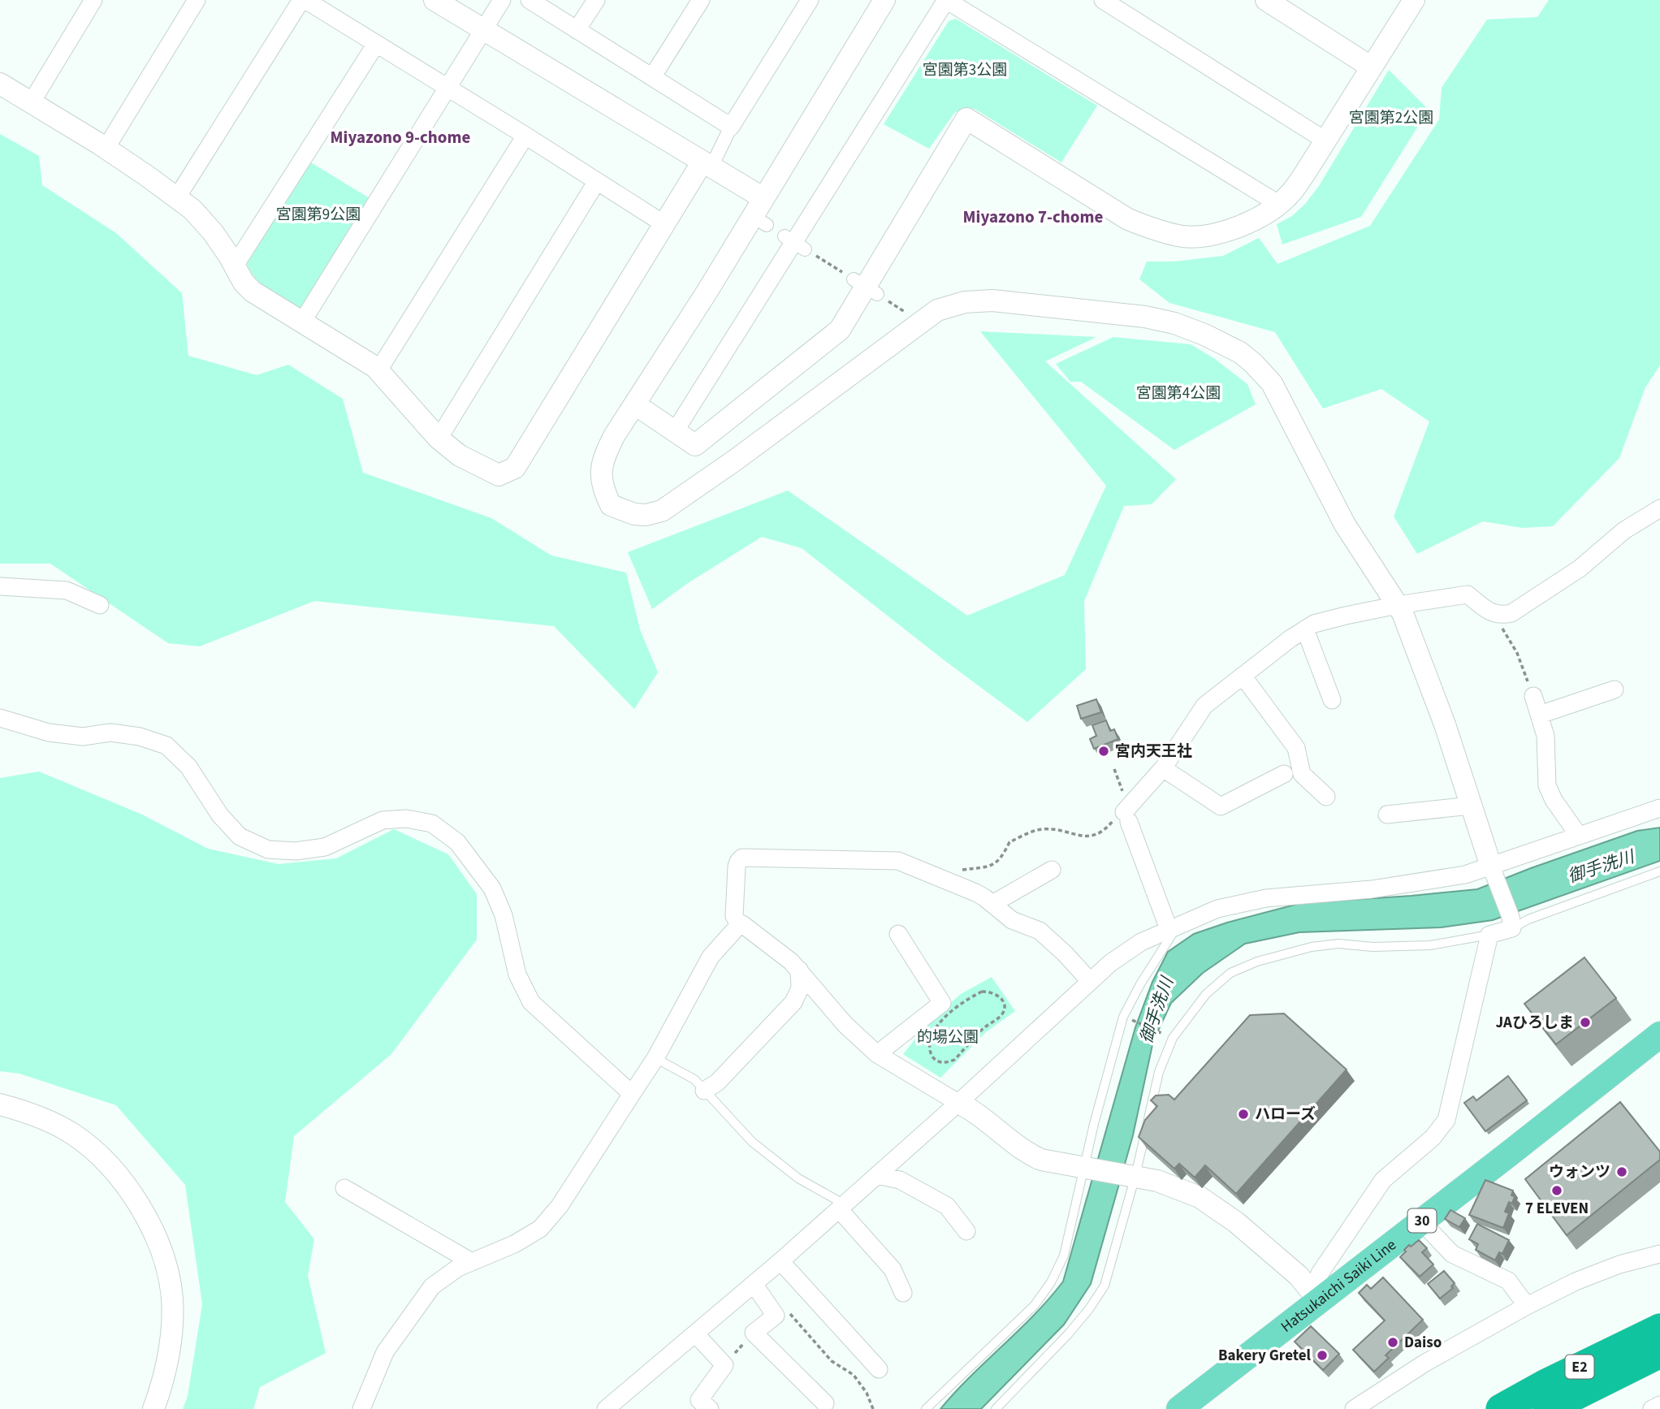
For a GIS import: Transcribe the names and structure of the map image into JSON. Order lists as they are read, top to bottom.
{
  "streets": {
    "highway": ["E2"],
    "main road": ["30", "Hatsukaichi Saiki Line"]
  },
  "districts": ["Miyazono 9-chome", "Miyazono 7-chome"],
  "water": ["御手洗川"],
  "parks": [
    "宮園第3公園",
    "宮園第2公園",
    "宮園第9公園",
    "宮園第4公園",
    "的場公園"
  ],
  "places": [
    "宮内天王社",
    "JAひろしま",
    "ハローズ",
    "ウォンツ",
    "7 ELEVEN",
    "Daiso",
    "Bakery Gretel"
  ]
}
